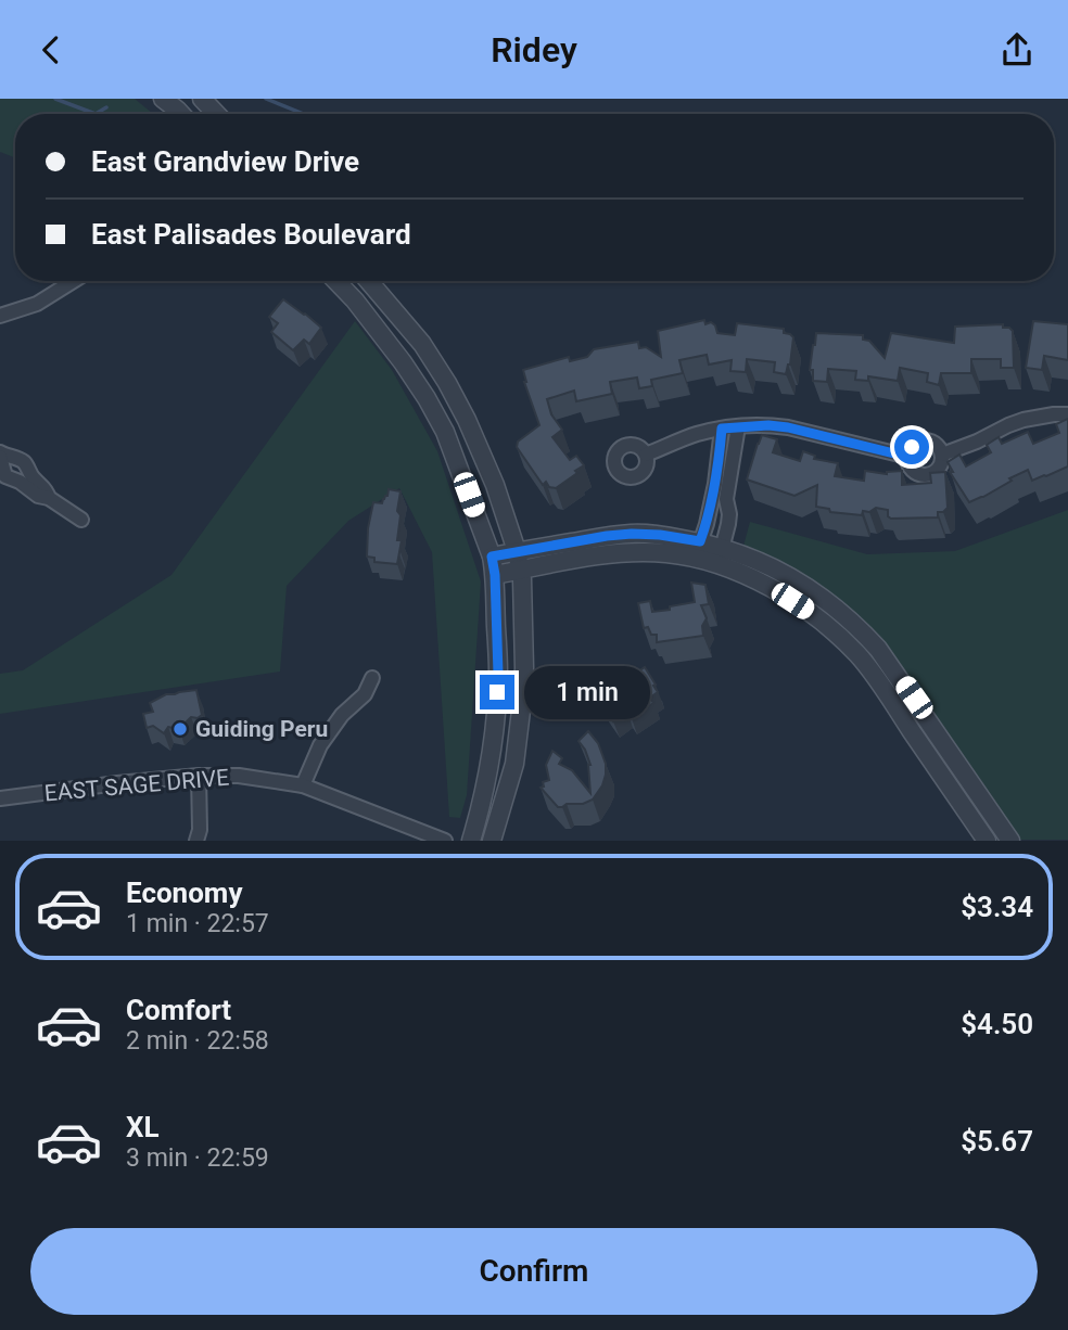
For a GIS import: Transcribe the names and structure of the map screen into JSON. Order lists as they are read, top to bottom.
{
  "streets": {
    "street": ["EAST SAGE DRIVE"]
  },
  "places": ["Guiding Peru"],
  "page": {
    "header": "Ridey",
    "banner": ["East Grandview Drive", "East Palisades Boulevard"],
    "bubble": "1 min",
    "list": [
      {
        "name": "Economy",
        "note": "1 min · 22:57",
        "value": "$3.34"
      },
      {
        "name": "Comfort",
        "note": "2 min · 22:58",
        "value": "$4.50"
      },
      {
        "name": "XL",
        "note": "3 min · 22:59",
        "value": "$5.67"
      }
    ],
    "buttons": "Confirm"
  }
}
